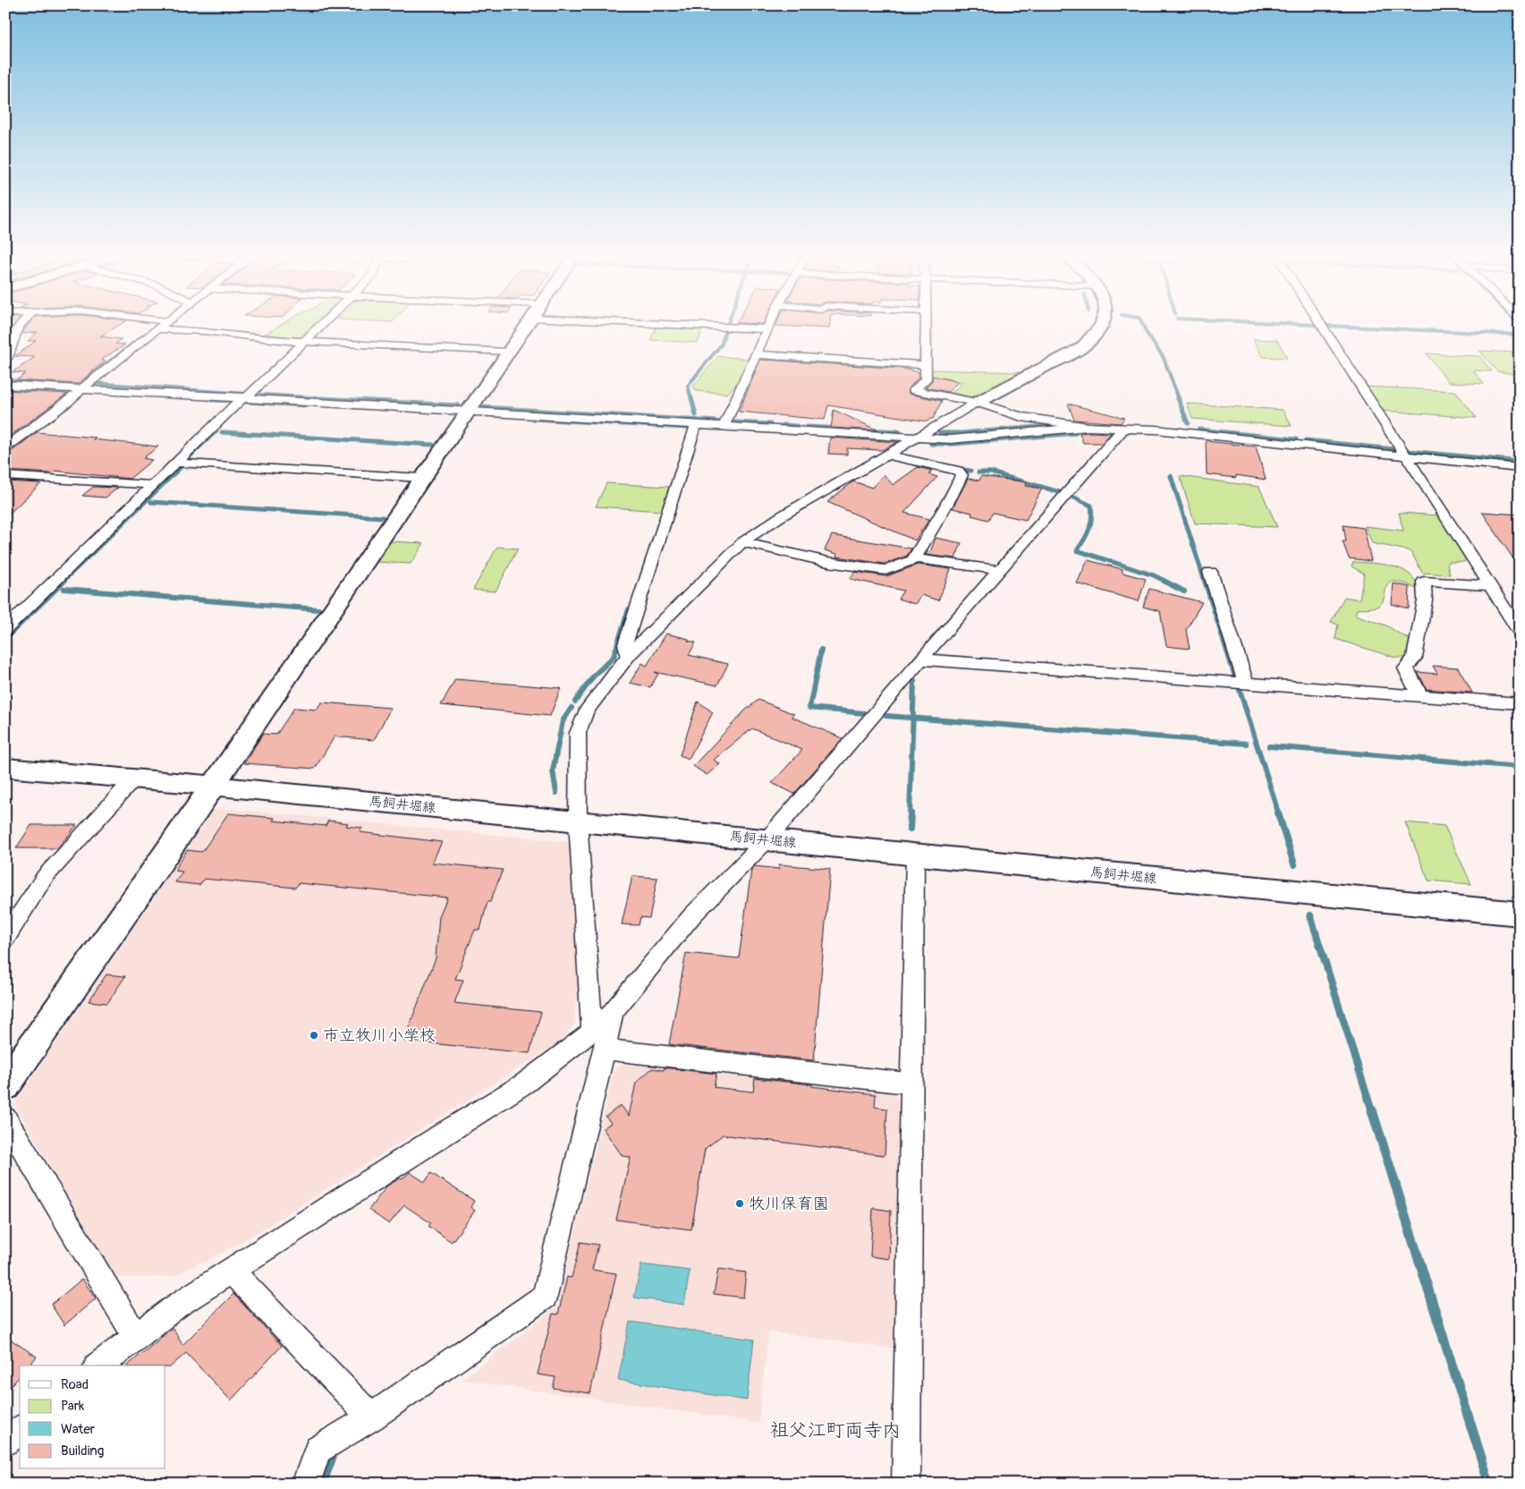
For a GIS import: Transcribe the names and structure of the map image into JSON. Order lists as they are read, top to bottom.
{
  "streets": {
    "street": ["馬飼井堀線"]
  },
  "districts": ["祖父江町両寺内"],
  "places": ["市立牧川小学校", "牧川保育園"],
  "legend": [
    "Road",
    "Park",
    "Water",
    "Building"
  ]
}
